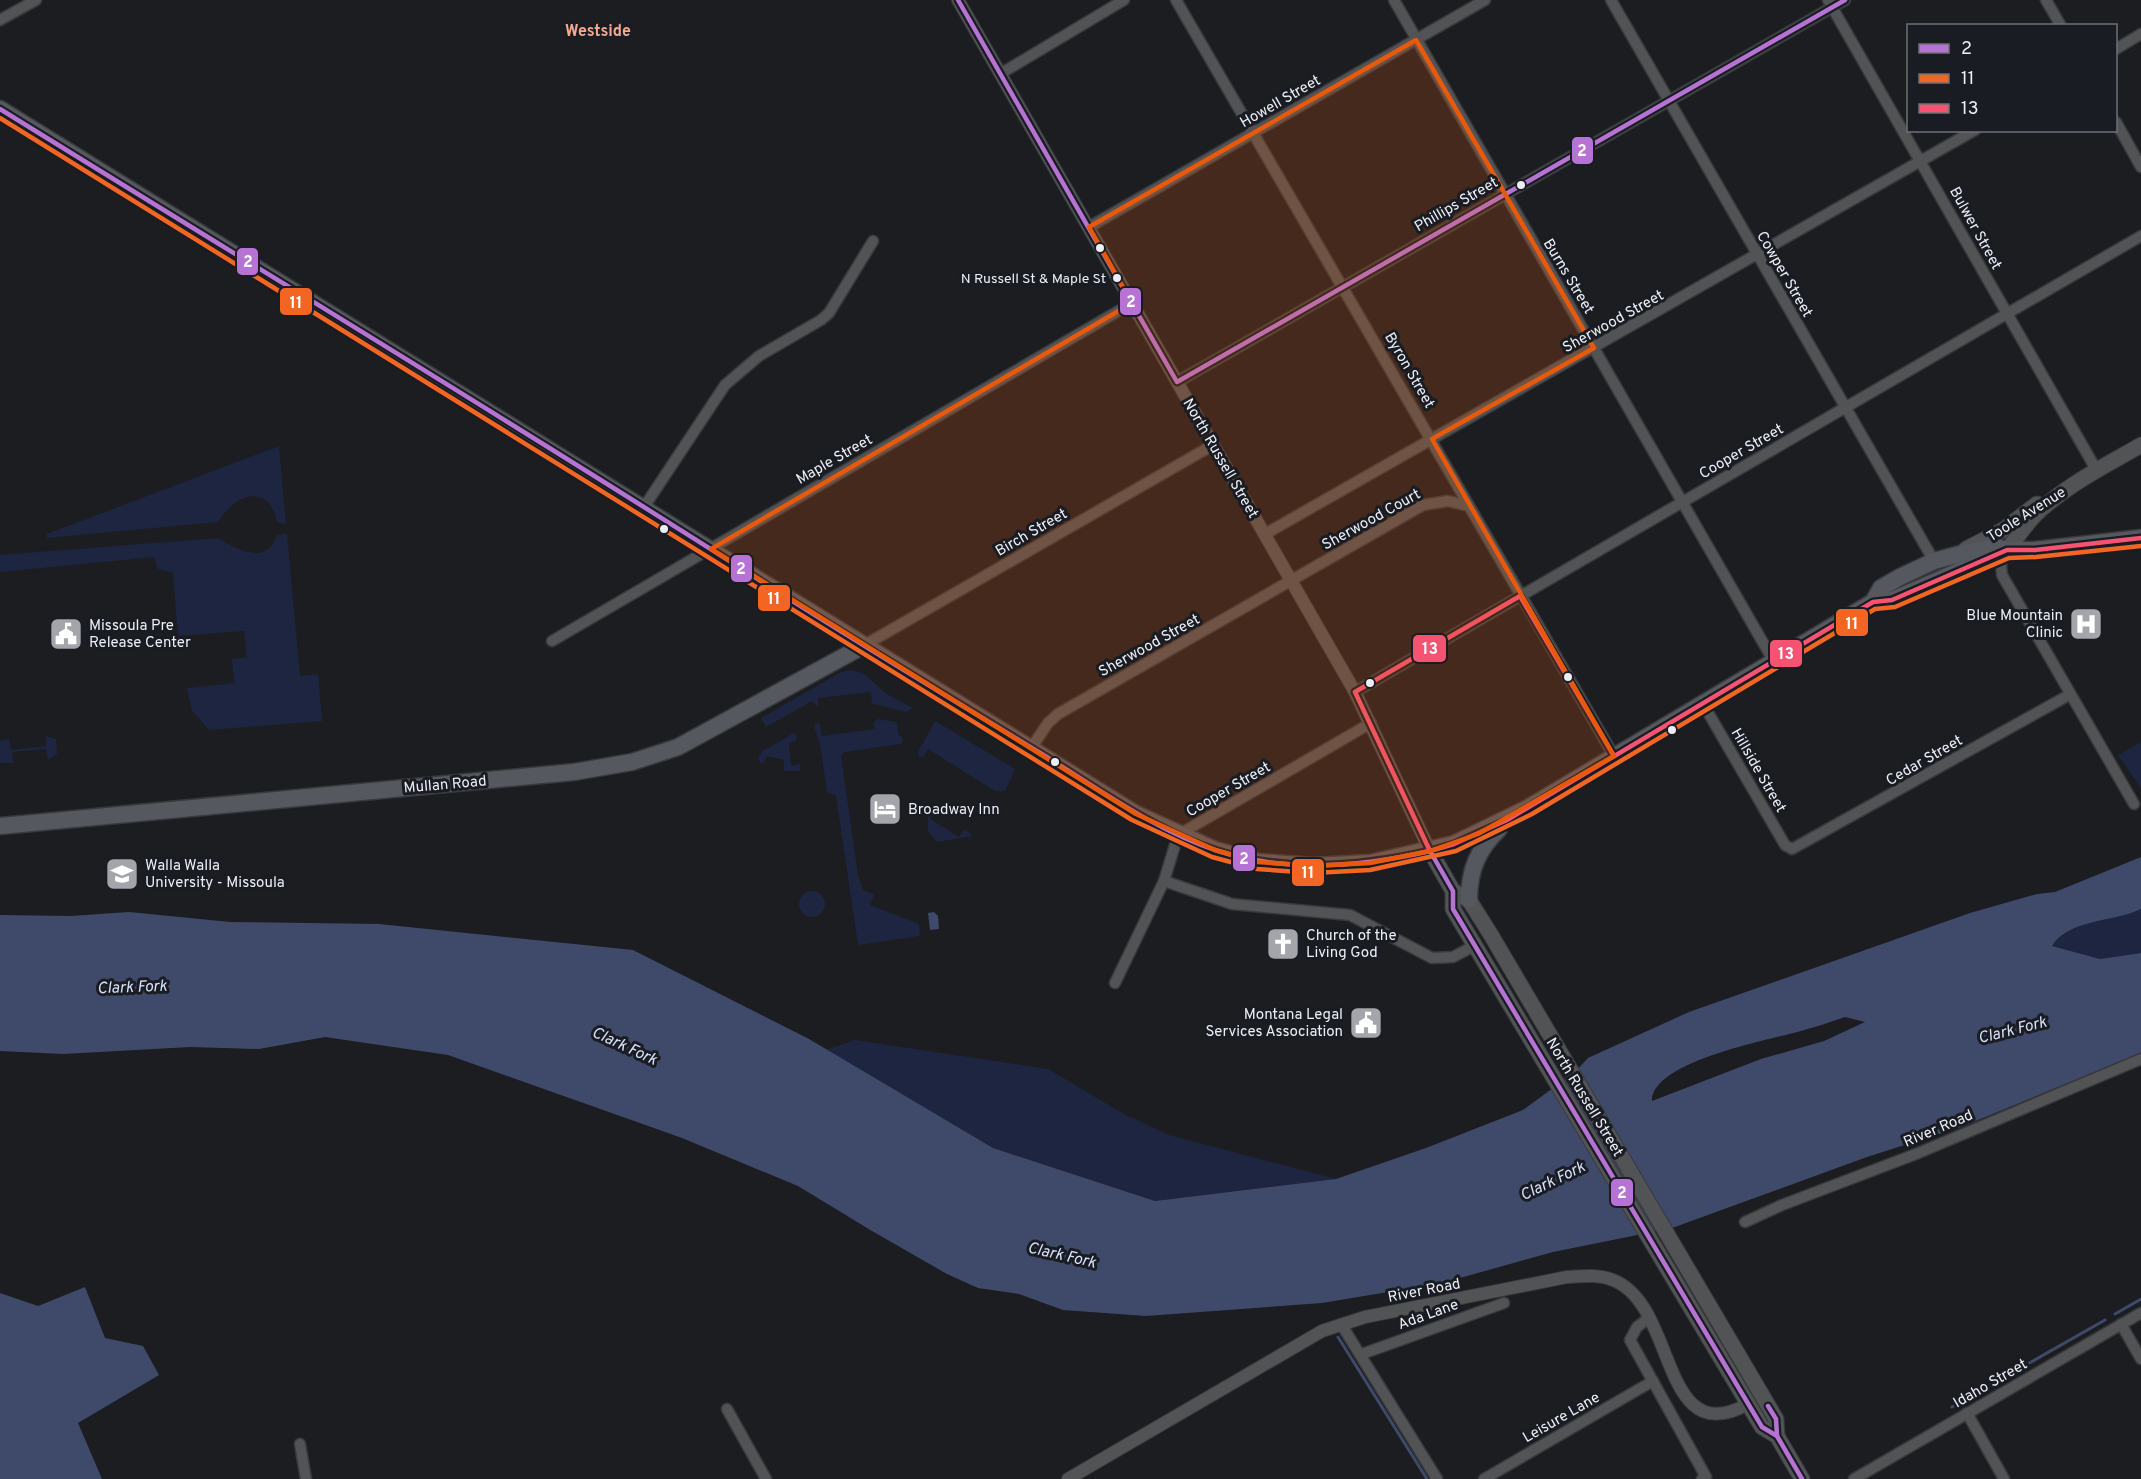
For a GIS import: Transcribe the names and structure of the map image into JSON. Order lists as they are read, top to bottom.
{
  "streets": {
    "main road": ["North Russell Street", "Toole Avenue", "Mullan Road"],
    "street": [
      "Howell Street",
      "Phillips Street",
      "Bulwer Street",
      "Cowper Street",
      "Burns Street",
      "Sherwood Street",
      "Byron Street",
      "Cooper Street",
      "Maple Street",
      "Sherwood Court",
      "Birch Street",
      "Cedar Street",
      "Hillside Street",
      "River Road",
      "Ada Lane",
      "Idaho Street",
      "Leisure Lane"
    ]
  },
  "crossings": [
    ["Howell Street", "Burns Street"],
    ["Howell Street", "Byron Street"],
    ["Howell Street", "North Russell Street"],
    ["Phillips Street", "Bulwer Street"],
    ["Phillips Street", "Cowper Street"],
    ["Phillips Street", "Burns Street"],
    ["Phillips Street", "Byron Street"],
    ["Phillips Street", "North Russell Street"],
    ["Bulwer Street", "Sherwood Street"],
    ["Bulwer Street", "Cooper Street"],
    ["Bulwer Street", "Toole Avenue"],
    ["Cowper Street", "Sherwood Street"],
    ["Cowper Street", "Cooper Street"],
    ["Cowper Street", "Toole Avenue"],
    ["Burns Street", "Sherwood Street"],
    ["Burns Street", "Cooper Street"],
    ["Sherwood Street", "Byron Street"],
    ["Sherwood Street", "North Russell Street"],
    ["Sherwood Street", "Sherwood Court"],
    ["Byron Street", "Cooper Street"],
    ["Byron Street", "Sherwood Court"],
    ["Cooper Street", "North Russell Street"],
    ["North Russell Street", "Maple Street"],
    ["North Russell Street", "Sherwood Court"],
    ["North Russell Street", "Birch Street"],
    ["North Russell Street", "River Road"],
    ["Birch Street", "Mullan Road"],
    ["Cedar Street", "Hillside Street"]
  ],
  "districts": ["Westside"],
  "water": ["Clark Fork"],
  "places": {
    "other": ["N Russell St & Maple St"],
    "hospital": ["Blue Mountain Clinic"],
    "public building": ["Missoula Pre Release Center", "Montana Legal Services Association"],
    "hotel": ["Broadway Inn"],
    "school or university": ["Walla Walla University - Missoula"],
    "church": ["Church of the Living God"]
  },
  "lines": ["transit line 2", "transit line 11", "transit line 13"],
  "legend": ["2", "11", "13"]
}
